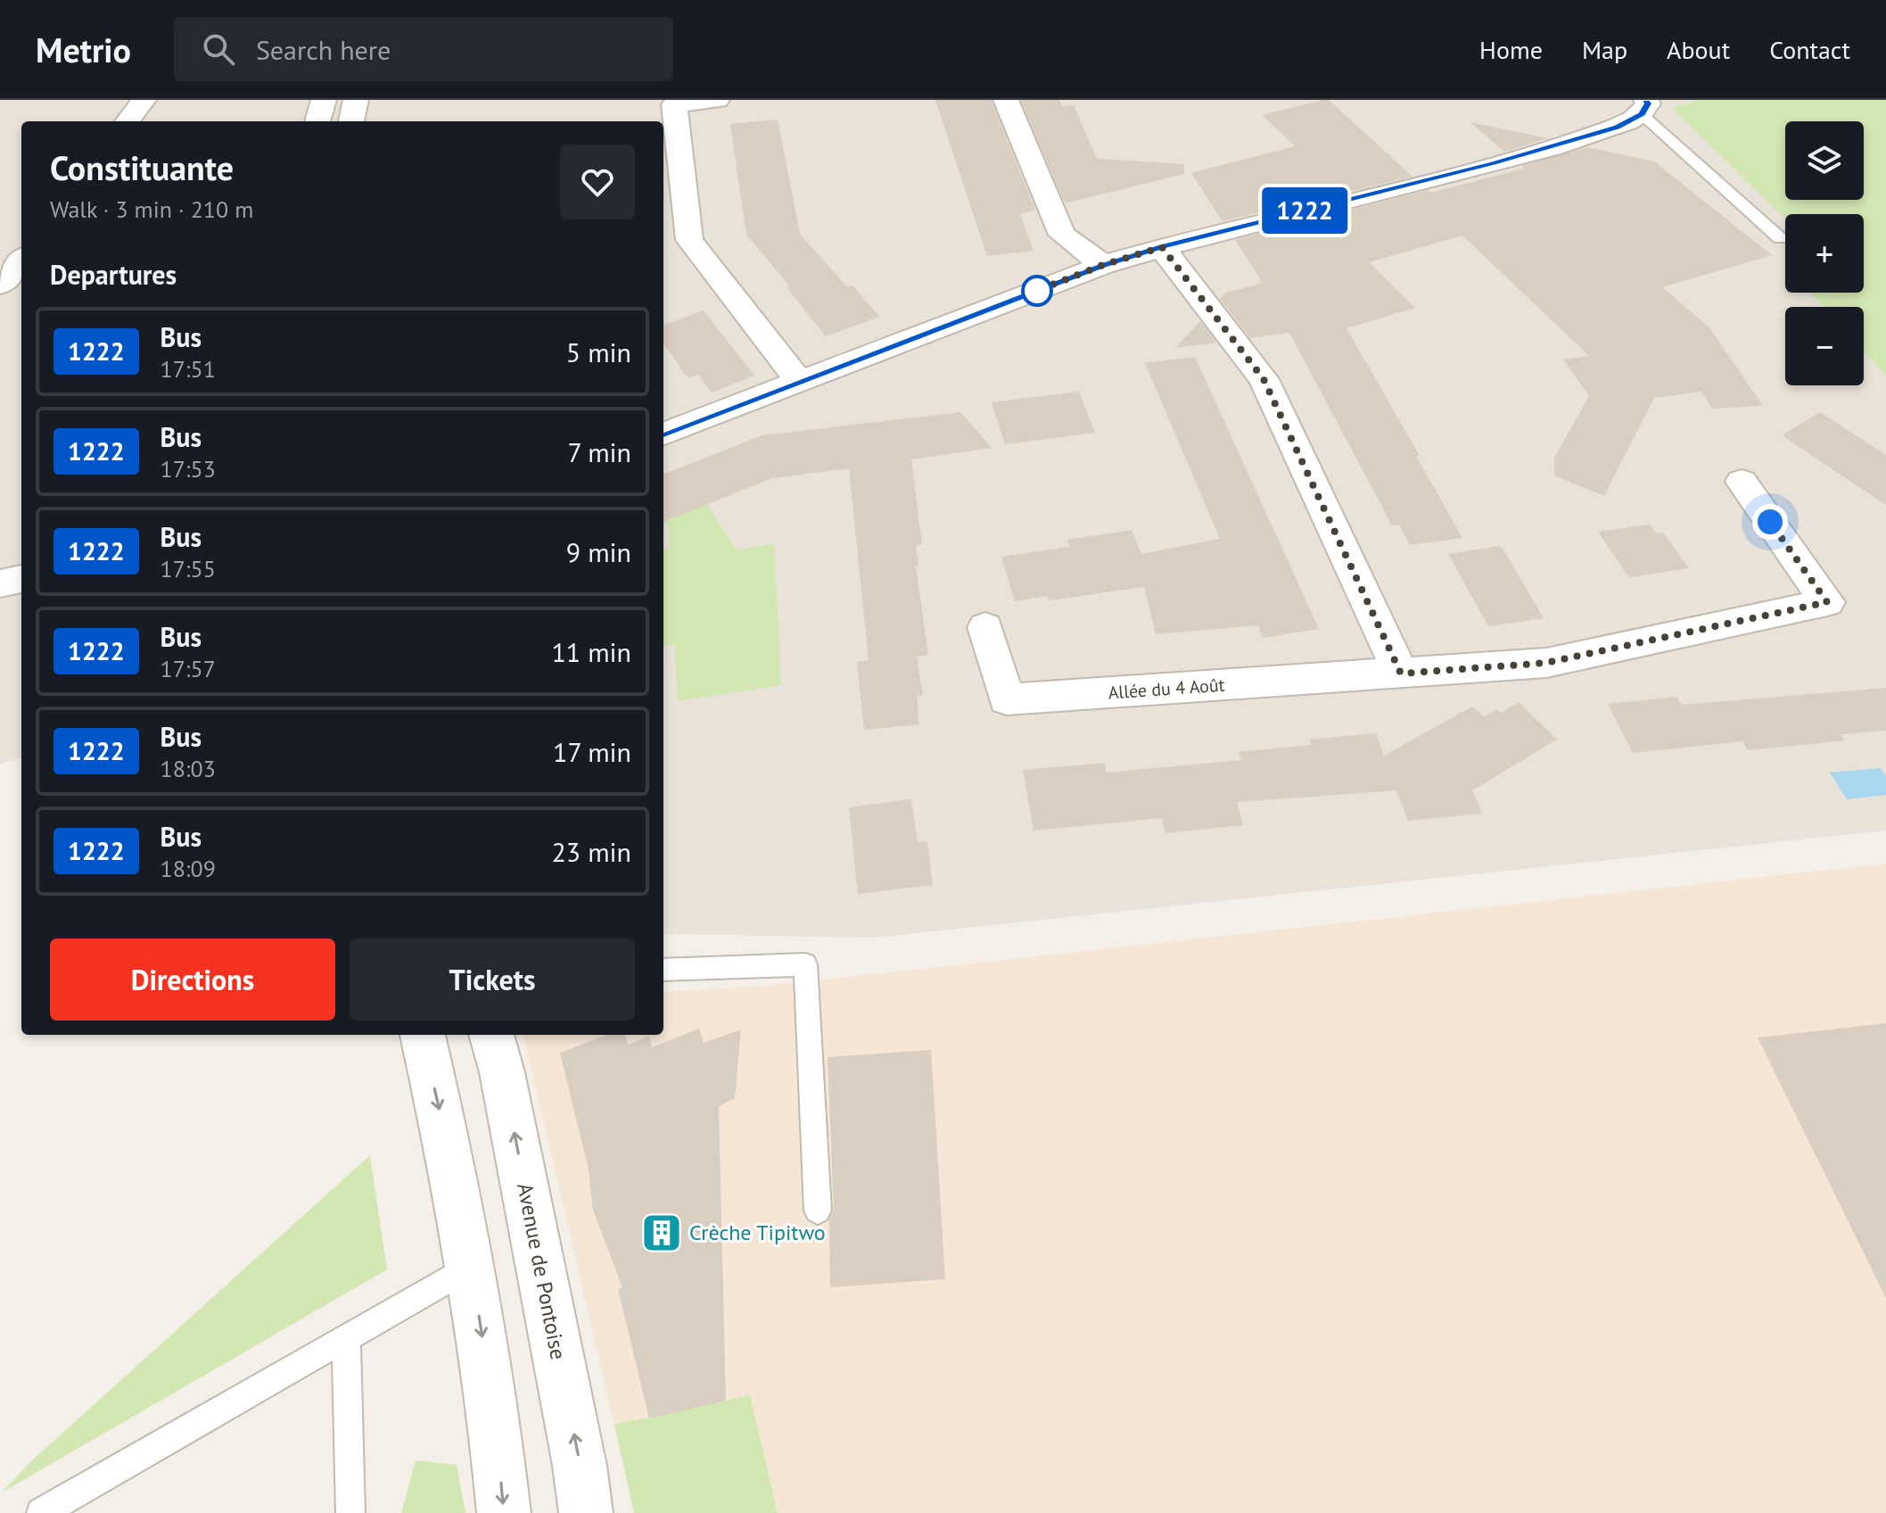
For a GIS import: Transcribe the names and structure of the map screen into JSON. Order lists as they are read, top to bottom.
{
  "streets": {
    "street": ["Allée du 4 Août", "Avenue de Pontoise"]
  },
  "places": {
    "building": ["Crèche Tipitwo"]
  },
  "lines": ["bus line 1222"],
  "page": {
    "header": "Metrio",
    "search": "Search here",
    "nav": [
      "Home",
      "Map",
      "About",
      "Contact"
    ],
    "on_map": "1222",
    "map_buttons": ["+", "−"],
    "heading": [
      ["Constituante", "Walk · 3 min · 210 m"],
      "Departures"
    ],
    "list": [
      {
        "mark": "1222",
        "name": "Bus",
        "note": "17:51",
        "value": "5 min"
      },
      {
        "mark": "1222",
        "name": "Bus",
        "note": "17:53",
        "value": "7 min"
      },
      {
        "mark": "1222",
        "name": "Bus",
        "note": "17:55",
        "value": "9 min"
      },
      {
        "mark": "1222",
        "name": "Bus",
        "note": "17:57",
        "value": "11 min"
      },
      {
        "mark": "1222",
        "name": "Bus",
        "note": "18:03",
        "value": "17 min"
      },
      {
        "mark": "1222",
        "name": "Bus",
        "note": "18:09",
        "value": "23 min"
      }
    ],
    "buttons": ["Directions", "Tickets"]
  }
}
